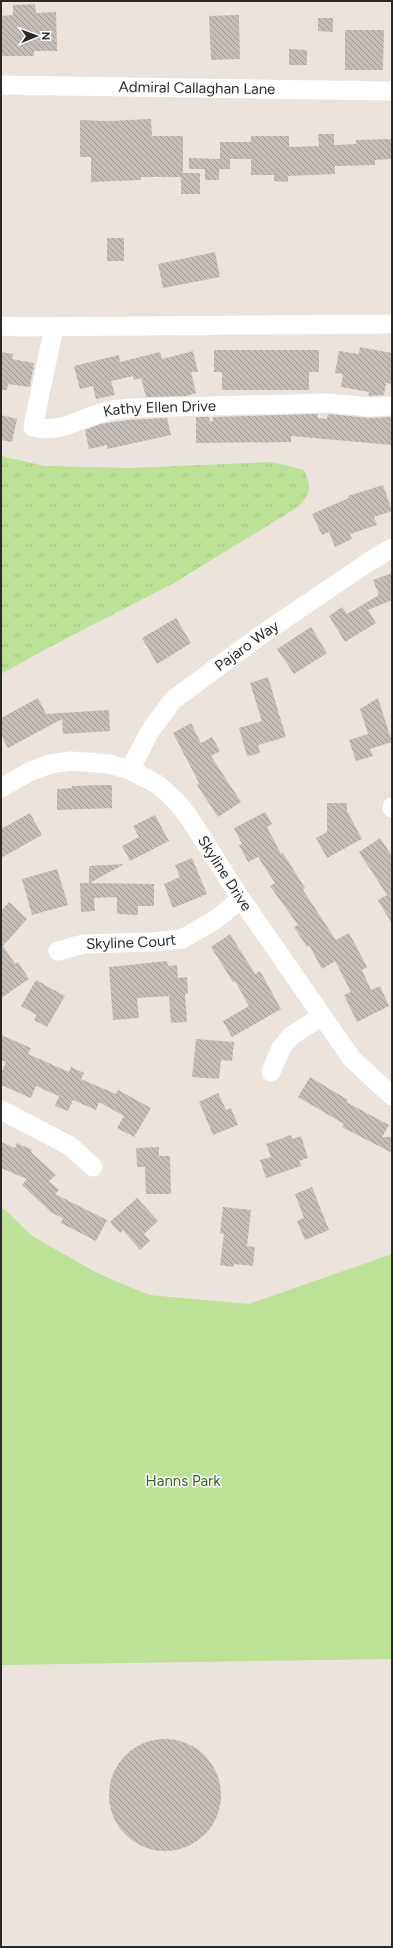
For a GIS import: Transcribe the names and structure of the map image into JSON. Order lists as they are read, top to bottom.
{
  "streets": {
    "street": [
      "Admiral Callaghan Lane",
      "Kathy Ellen Drive",
      "Pajaro Way",
      "Skyline Drive",
      "Skyline Court"
    ]
  },
  "crossings": [
    ["Pajaro Way", "Skyline Drive"],
    ["Skyline Drive", "Skyline Court"]
  ],
  "parks": ["Hanns Park"],
  "north": "right"
}
